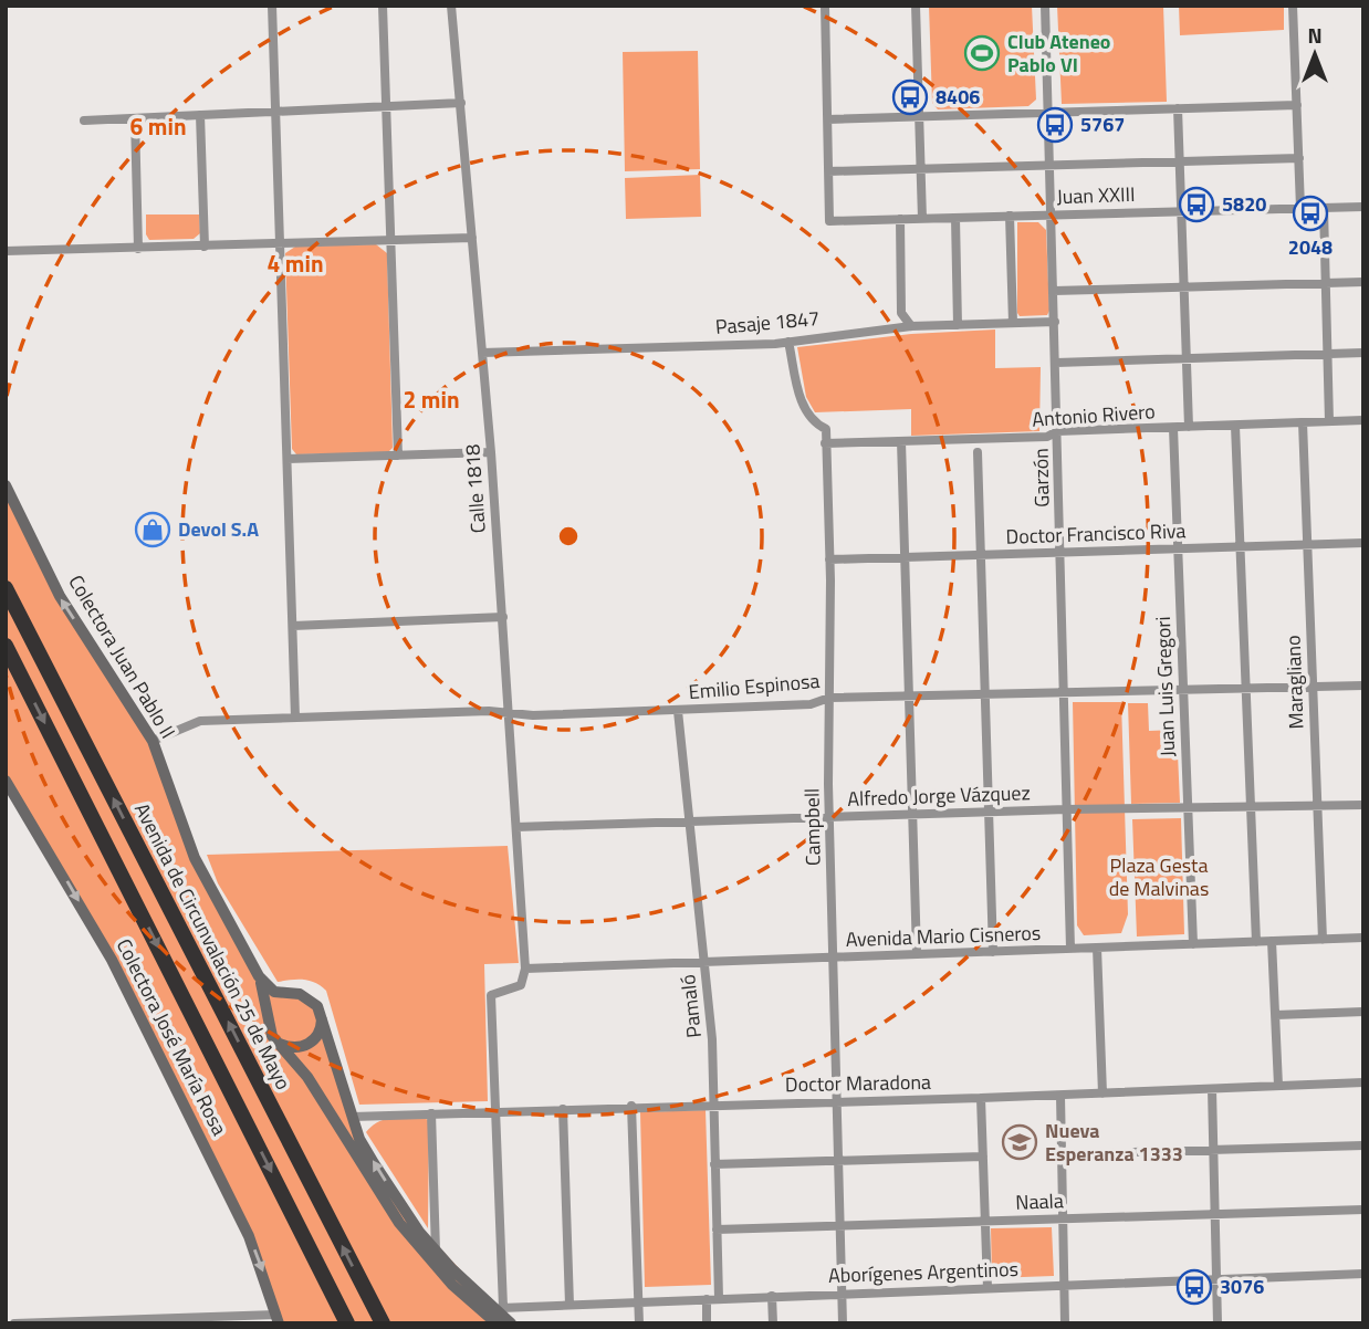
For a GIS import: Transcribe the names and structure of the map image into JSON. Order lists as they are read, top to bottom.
{
  "streets": {
    "highway": ["Avenida de Circunvalación 25 de Mayo"],
    "main road": ["Colectora Juan Pablo II", "Colectora José María Rosa"],
    "street": [
      "Juan XXIII",
      "Pasaje 1847",
      "Antonio Rivero",
      "Garzón",
      "Calle 1818",
      "Doctor Francisco Riva",
      "Maragliano",
      "Emilio Espinosa",
      "Juan Luis Gregori",
      "Alfredo Jorge Vázquez",
      "Campbell",
      "Avenida Mario Cisneros",
      "Pamaló",
      "Doctor Maradona",
      "Naala",
      "Aborígenes Argentinos"
    ]
  },
  "crossings": [
    ["Juan XXIII", "Garzón"],
    ["Pasaje 1847", "Garzón"],
    ["Pasaje 1847", "Calle 1818"],
    ["Pasaje 1847", "Campbell"],
    ["Antonio Rivero", "Garzón"],
    ["Antonio Rivero", "Maragliano"],
    ["Antonio Rivero", "Juan Luis Gregori"],
    ["Antonio Rivero", "Campbell"],
    ["Garzón", "Doctor Francisco Riva"],
    ["Garzón", "Emilio Espinosa"],
    ["Garzón", "Alfredo Jorge Vázquez"],
    ["Garzón", "Avenida Mario Cisneros"],
    ["Calle 1818", "Emilio Espinosa"],
    ["Calle 1818", "Alfredo Jorge Vázquez"],
    ["Calle 1818", "Avenida Mario Cisneros"],
    ["Doctor Francisco Riva", "Maragliano"],
    ["Doctor Francisco Riva", "Juan Luis Gregori"],
    ["Doctor Francisco Riva", "Campbell"],
    ["Colectora Juan Pablo II", "Emilio Espinosa"],
    ["Colectora Juan Pablo II", "Doctor Maradona"],
    ["Colectora Juan Pablo II", "Aborígenes Argentinos"],
    ["Maragliano", "Emilio Espinosa"],
    ["Maragliano", "Alfredo Jorge Vázquez"],
    ["Maragliano", "Avenida Mario Cisneros"],
    ["Emilio Espinosa", "Juan Luis Gregori"],
    ["Emilio Espinosa", "Campbell"],
    ["Emilio Espinosa", "Pamaló"],
    ["Juan Luis Gregori", "Alfredo Jorge Vázquez"],
    ["Juan Luis Gregori", "Avenida Mario Cisneros"],
    ["Alfredo Jorge Vázquez", "Campbell"],
    ["Alfredo Jorge Vázquez", "Pamaló"],
    ["Campbell", "Avenida Mario Cisneros"],
    ["Campbell", "Doctor Maradona"],
    ["Campbell", "Naala"],
    ["Campbell", "Aborígenes Argentinos"],
    ["Avenida Mario Cisneros", "Pamaló"],
    ["Pamaló", "Doctor Maradona"],
    ["Pamaló", "Naala"],
    ["Pamaló", "Aborígenes Argentinos"]
  ],
  "one_way": ["Colectora José María Rosa"],
  "parks": ["Plaza Gesta de Malvinas"],
  "places": {
    "sports": ["Club Ateneo Pablo VI"],
    "bus stop": [
      "8406",
      "5767",
      "5820",
      "2048",
      "3076"
    ],
    "shop": ["Devol S.A"],
    "school or university": ["Nueva Esperanza 1333"]
  },
  "north": "top",
  "rings": ["6 min", "4 min", "2 min"]
}
